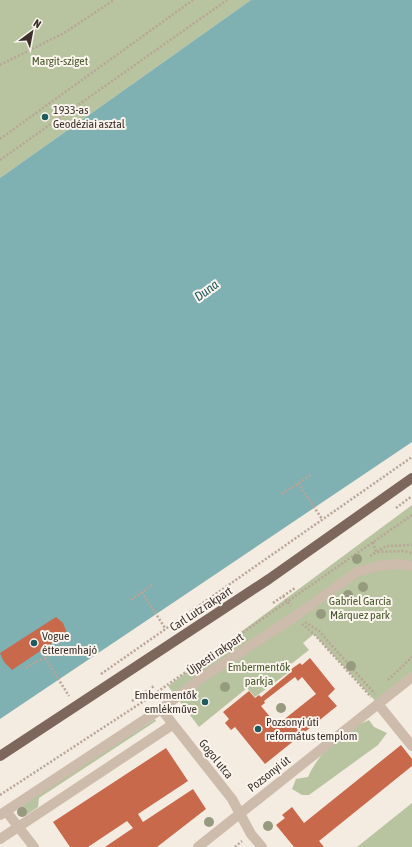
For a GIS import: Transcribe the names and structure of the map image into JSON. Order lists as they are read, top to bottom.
{
  "streets": {
    "main road": ["Carl Lutz rakpart"],
    "street": ["Újpesti rakpart", "Gogol utca", "Pozsonyi út"]
  },
  "crossings": [
    ["Újpesti rakpart", "Gogol utca"],
    ["Gogol utca", "Pozsonyi út"]
  ],
  "water": ["Duna"],
  "parks": ["Margit-sziget", "Gabriel García Márquez park", "Embermentők parkja"],
  "places": [
    "1933-as Geodéziai asztal",
    "Vogue étteremhajó",
    "Embermentők emlékműve",
    "Pozsonyi úti református templom"
  ],
  "north": "top right"
}
